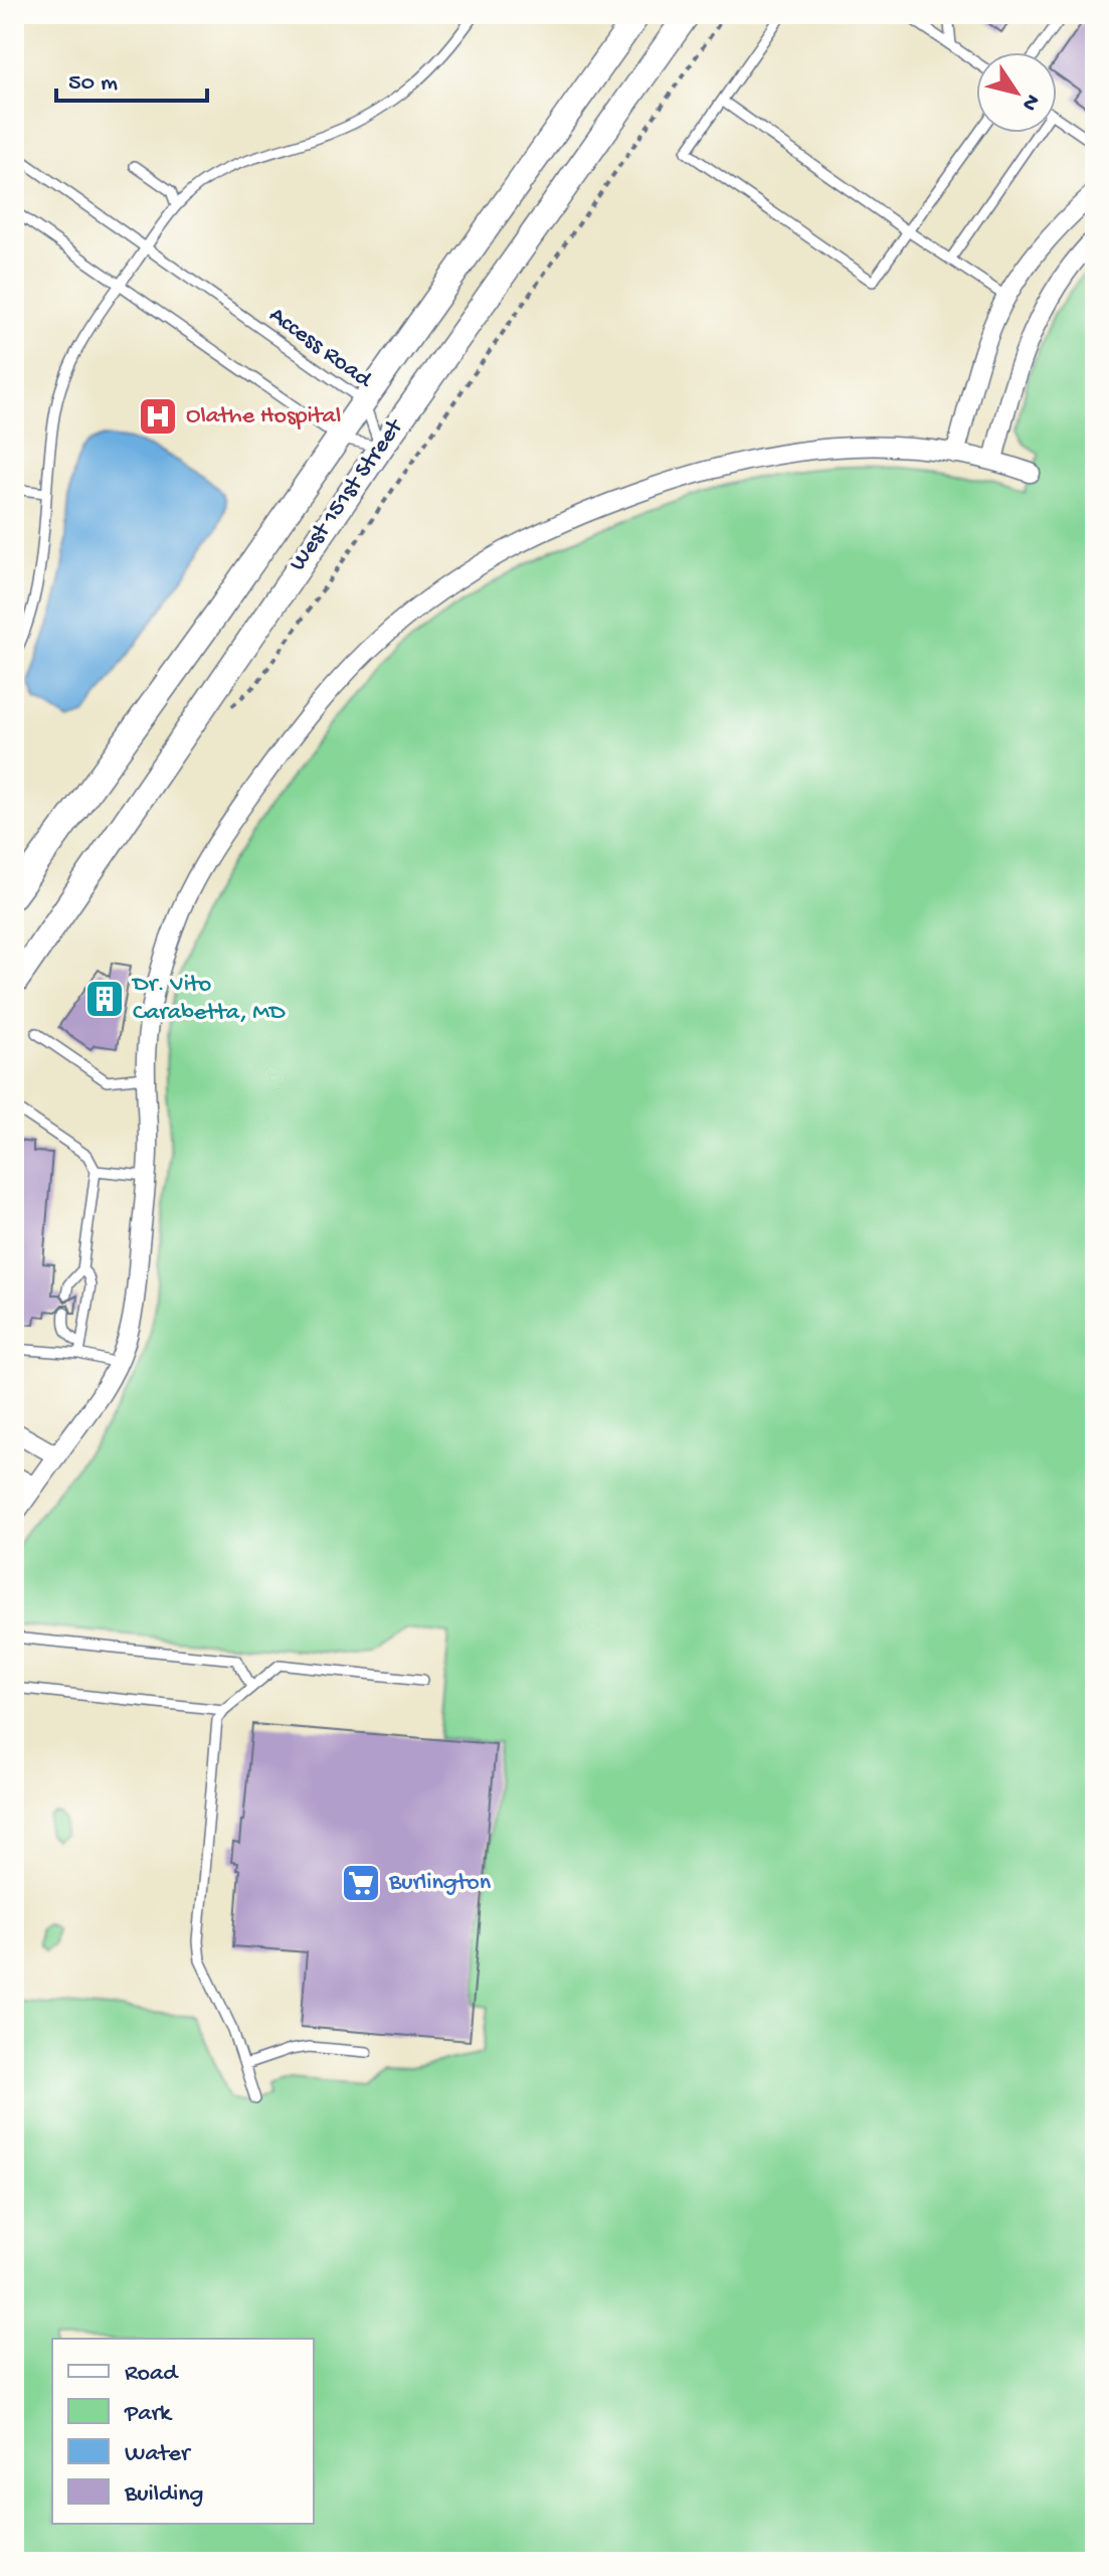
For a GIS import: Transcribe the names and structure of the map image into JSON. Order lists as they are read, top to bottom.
{
  "streets": {
    "main road": ["West 151st Street"],
    "lane": ["Access Road"]
  },
  "crossings": [
    ["Access Road", "West 151st Street"]
  ],
  "places": {
    "hospital": ["Olathe Hospital"],
    "building": ["Dr. Vito Carabetta, MD"],
    "supermarket": ["Burlington"]
  },
  "legend": [
    "Road",
    "Park",
    "Water",
    "Building"
  ],
  "scale_bar": "50 m",
  "north": "bottom right"
}
